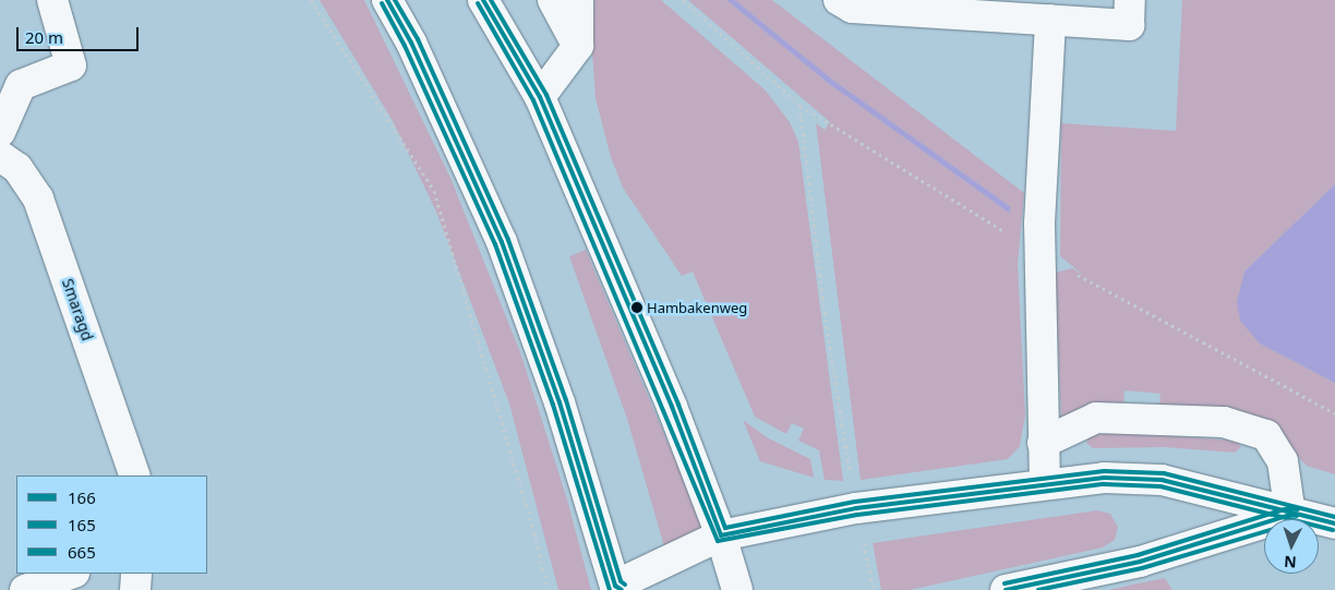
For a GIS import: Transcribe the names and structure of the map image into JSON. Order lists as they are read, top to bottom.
{
  "streets": {
    "main road": ["Smaragd"]
  },
  "places": ["Hambakenweg"],
  "lines": ["transit line 166", "transit line 665", "transit line 165"],
  "legend": ["166", "165", "665"],
  "scale_bar": "20 m",
  "north": "bottom"
}
